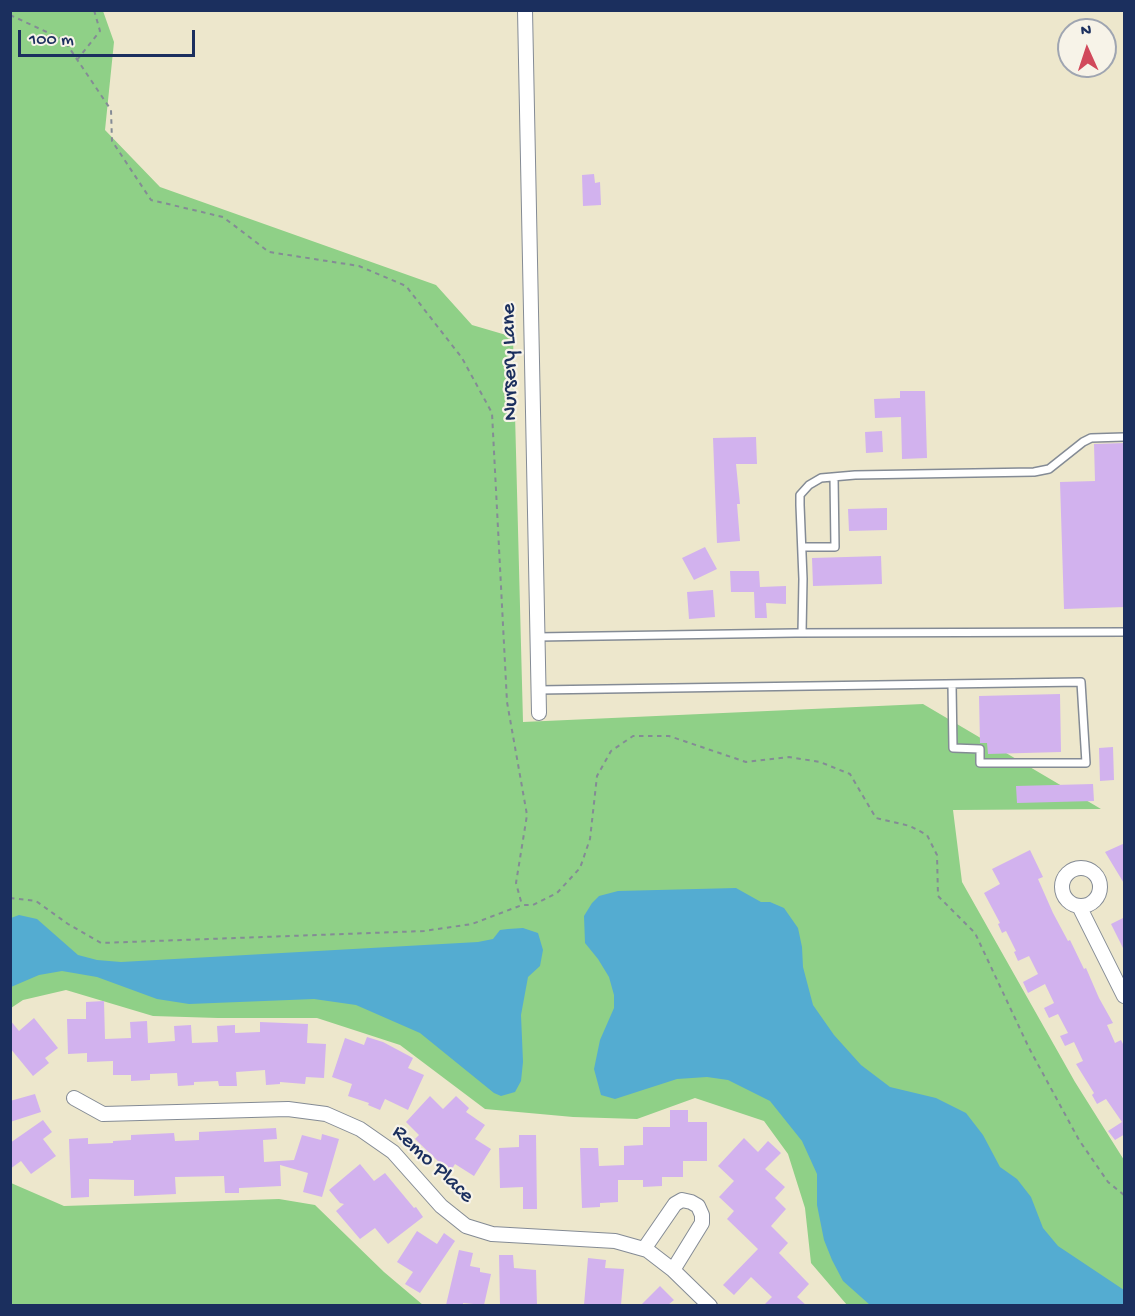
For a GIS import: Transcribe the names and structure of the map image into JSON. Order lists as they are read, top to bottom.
{
  "streets": {
    "street": ["Nursery Lane", "Remo Place"]
  },
  "scale_bar": "100 m",
  "north": "top"
}
